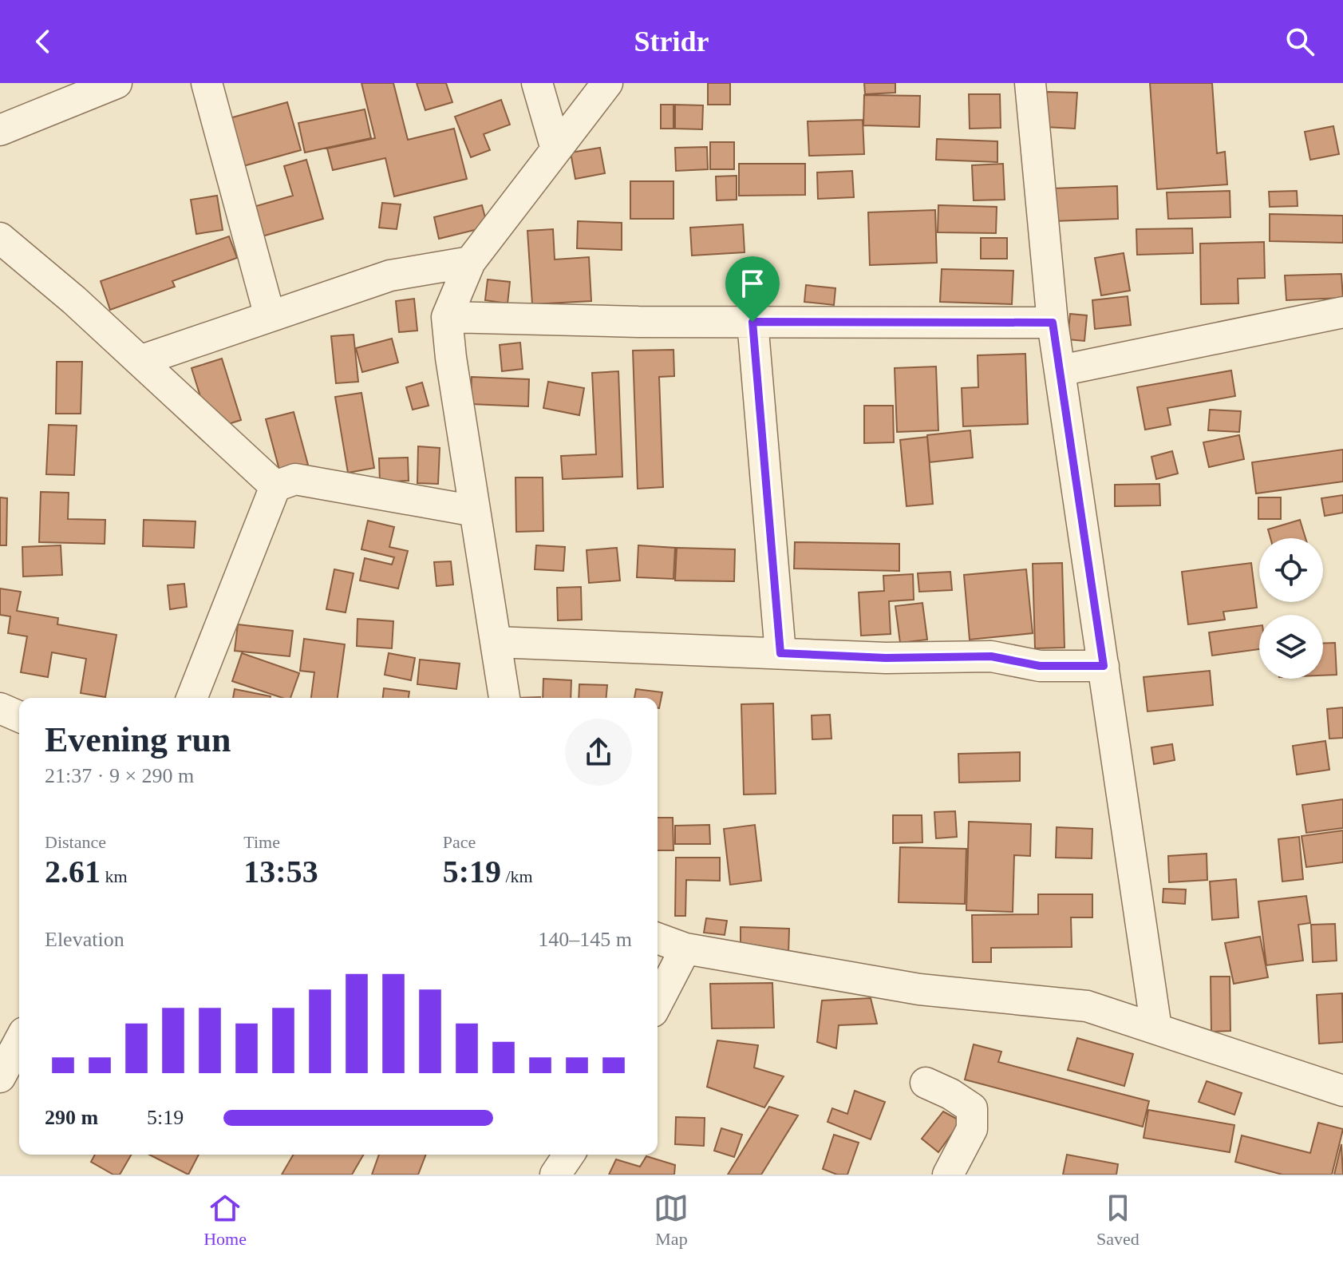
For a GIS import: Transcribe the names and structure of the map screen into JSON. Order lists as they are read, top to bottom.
{
  "page": {
    "header": "Stridr",
    "heading": ["Evening run", "21:37 · 9 × 290 m"],
    "stats": [
      ["Distance", "2.61 km"],
      ["Time", "13:53"],
      ["Pace", "5:19 /km"]
    ],
    "chart": ["Elevation", "140–145 m"],
    "list": [
      {
        "name": "290 m",
        "note": "5:19"
      }
    ],
    "tabs": ["Home", "Map", "Saved"]
  }
}
